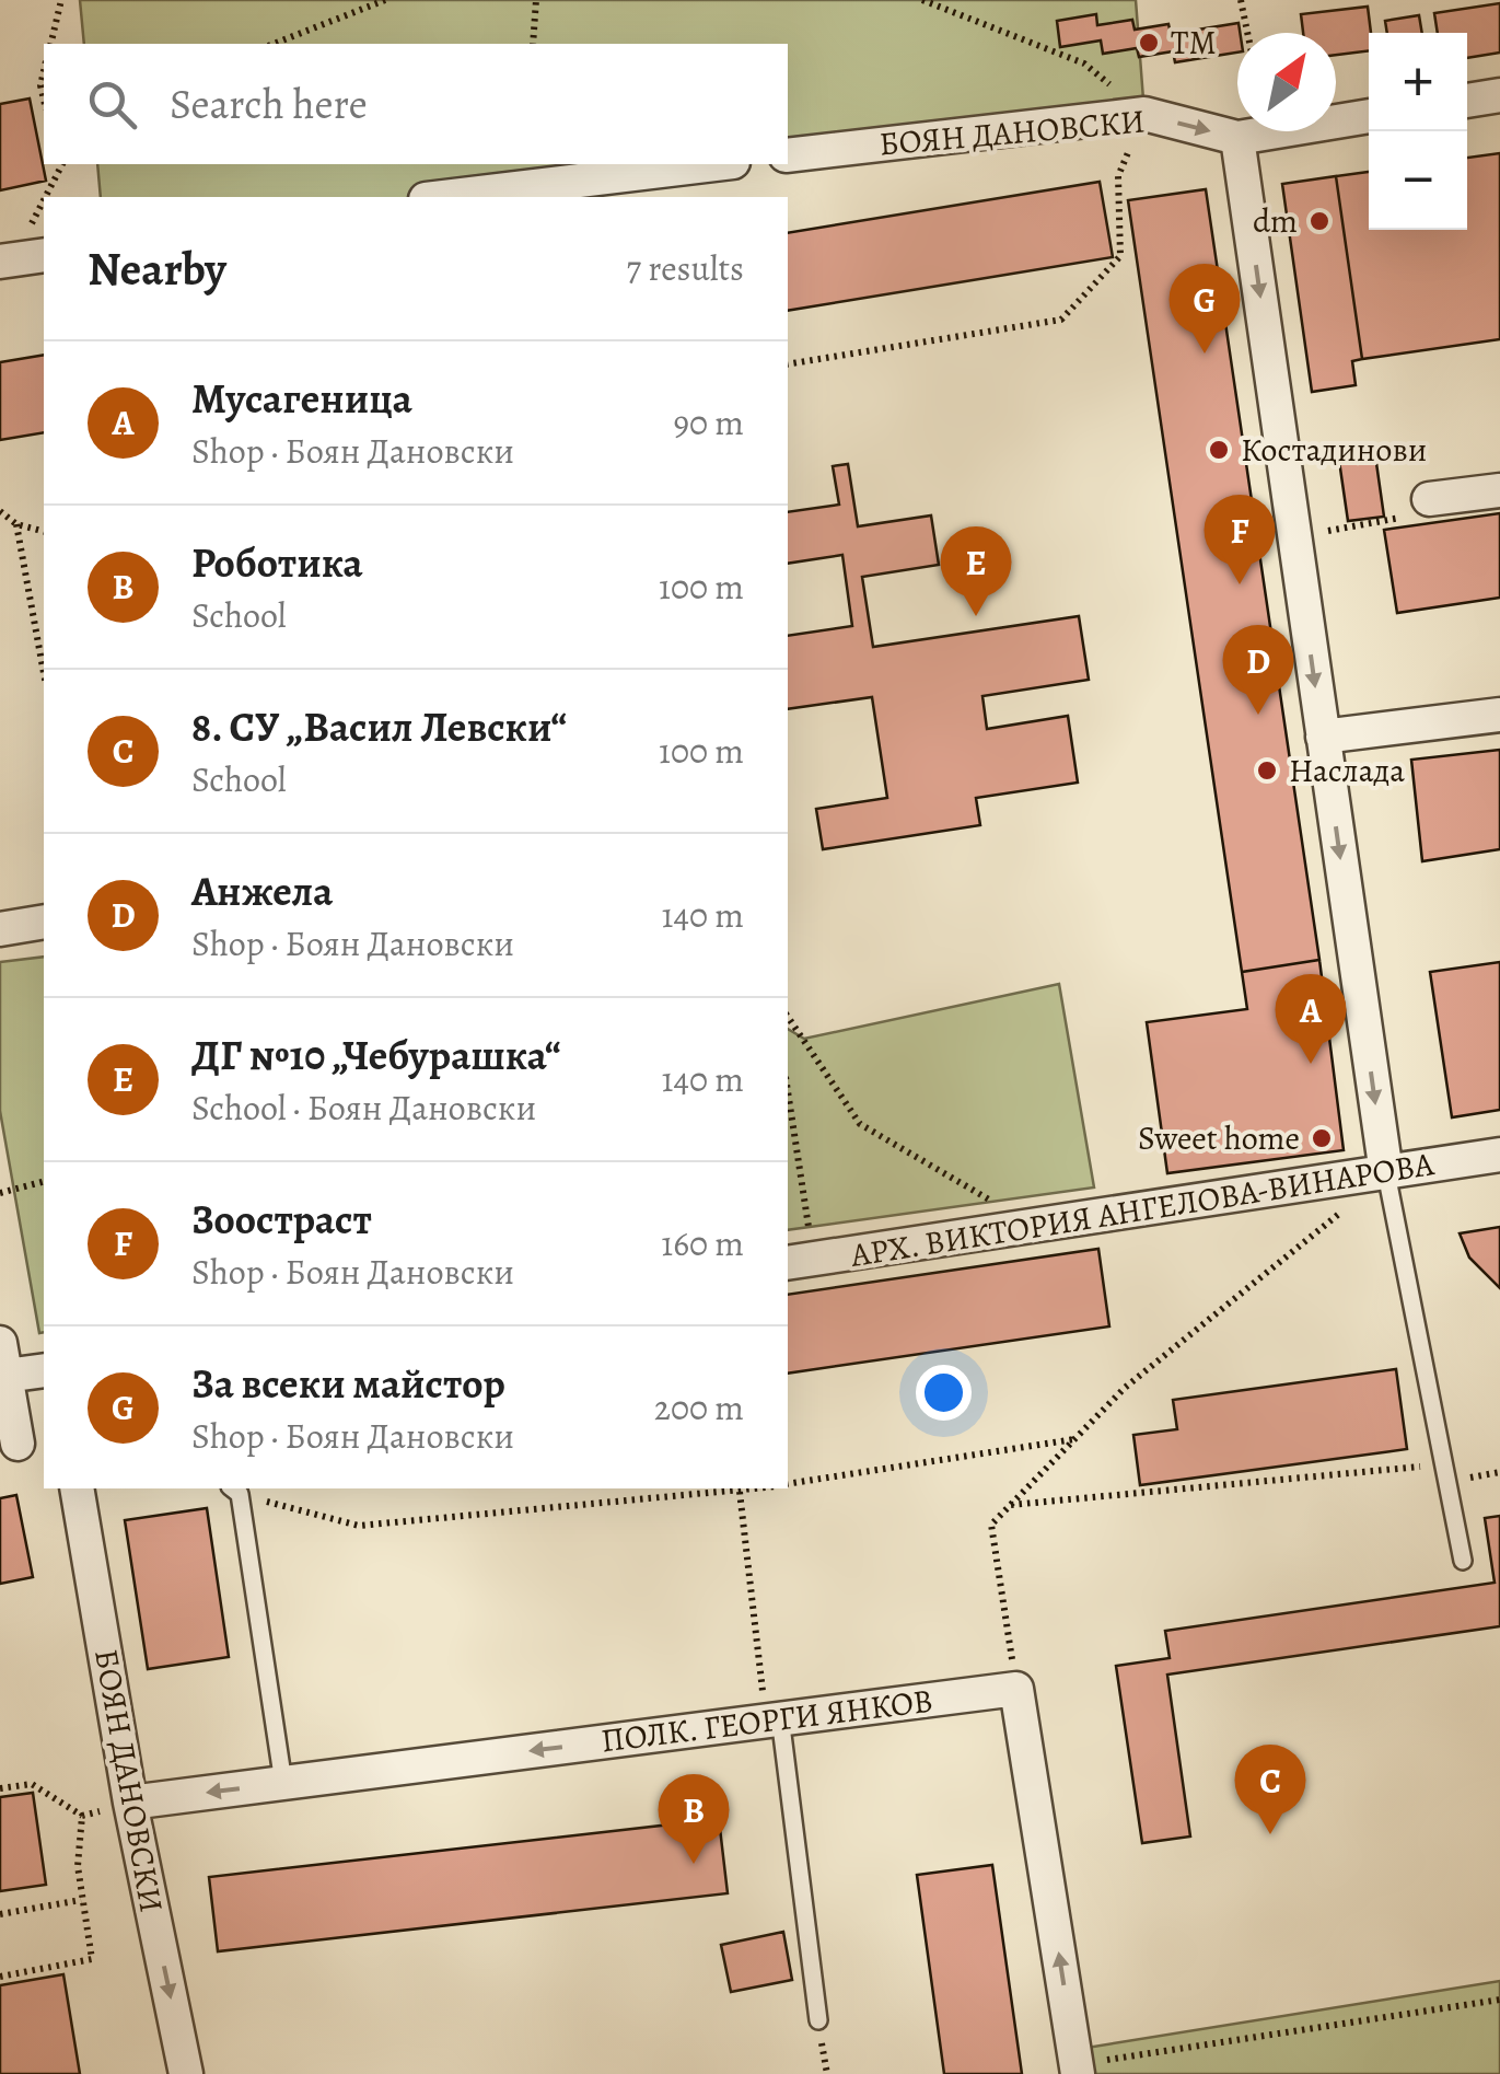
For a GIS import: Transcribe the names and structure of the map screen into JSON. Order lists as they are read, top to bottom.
{
  "streets": {
    "street": ["БОЯН ДАНОВСКИ", "АРХ. ВИКТОРИЯ АНГЕЛОВА-ВИНАРОВА", "ПОЛК. ГЕОРГИ ЯНКОВ"]
  },
  "crossings": [
    ["БОЯН ДАНОВСКИ", "ПОЛК. ГЕОРГИ ЯНКОВ"]
  ],
  "one_way": ["ПОЛК. ГЕОРГИ ЯНКОВ"],
  "places": [
    "TM",
    "dm",
    "Костадинови",
    "Наслада",
    "Sweet home"
  ],
  "north": "top right",
  "page": {
    "map_buttons": ["+", "−"],
    "search": "Search here",
    "heading": ["Nearby", "7 results"],
    "pins": [
      "G",
      "F",
      "E",
      "D",
      "A",
      "C",
      "B"
    ],
    "list": [
      {
        "mark": "A",
        "name": "Мусагеница",
        "note": "Shop · Боян Дановски",
        "value": "90 m"
      },
      {
        "mark": "B",
        "name": "Роботика",
        "note": "School",
        "value": "100 m"
      },
      {
        "mark": "C",
        "name": "8. СУ „Васил Левски“",
        "note": "School",
        "value": "100 m"
      },
      {
        "mark": "D",
        "name": "Анжела",
        "note": "Shop · Боян Дановски",
        "value": "140 m"
      },
      {
        "mark": "E",
        "name": "ДГ №10 „Чебурашка“",
        "note": "School · Боян Дановски",
        "value": "140 m"
      },
      {
        "mark": "F",
        "name": "Зоостраст",
        "note": "Shop · Боян Дановски",
        "value": "160 m"
      },
      {
        "mark": "G",
        "name": "За всеки майстор",
        "note": "Shop · Боян Дановски",
        "value": "200 m"
      }
    ]
  }
}
